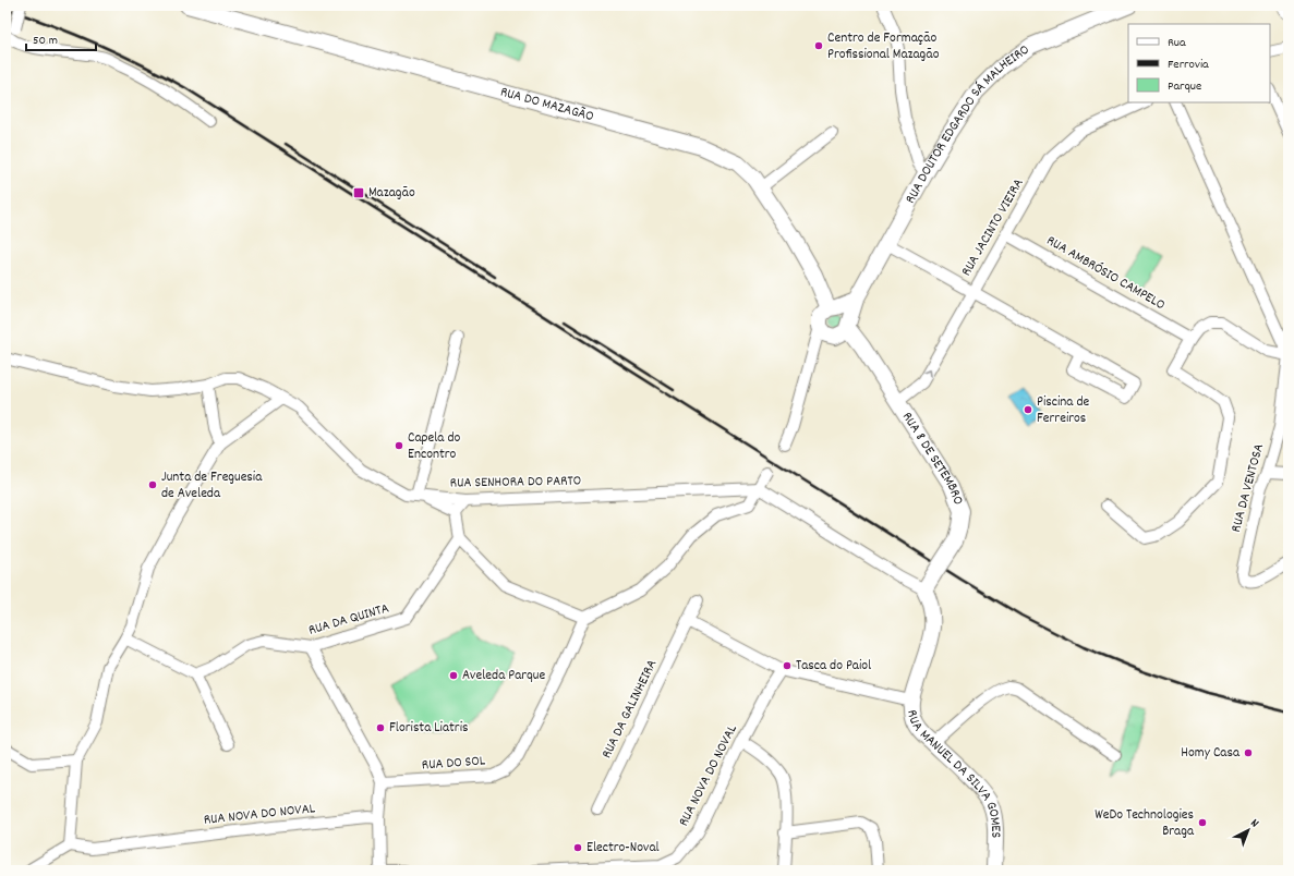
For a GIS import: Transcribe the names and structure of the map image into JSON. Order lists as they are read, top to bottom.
{
  "streets": {
    "street": [
      "RUA DO MAZAGÃO",
      "RUA DOUTOR EDGARDO SÁ MALHEIRO",
      "RUA JACINTO VIEIRA",
      "RUA AMBRÓSIO CAMPELO",
      "RUA 8 DE SETEMBRO",
      "RUA SENHORA DO PARTO",
      "RUA DA VENTOSA",
      "RUA DA QUINTA",
      "RUA DA GALINHEIRA",
      "RUA DO SOL",
      "RUA MANUEL DA SILVA GOMES",
      "RUA NOVA DO NOVAL"
    ]
  },
  "crossings": [
    ["RUA DO MAZAGÃO", "RUA DOUTOR EDGARDO SÁ MALHEIRO"],
    ["RUA DO MAZAGÃO", "RUA 8 DE SETEMBRO"],
    ["RUA DOUTOR EDGARDO SÁ MALHEIRO", "RUA 8 DE SETEMBRO"],
    ["RUA JACINTO VIEIRA", "RUA AMBRÓSIO CAMPELO"],
    ["RUA JACINTO VIEIRA", "RUA 8 DE SETEMBRO"],
    ["RUA 8 DE SETEMBRO", "RUA MANUEL DA SILVA GOMES"]
  ],
  "places": {
    "other": [
      "Centro de Formação Profissional Mazagão",
      "Piscina de Ferreiros",
      "Capela do Encontro",
      "Junta de Freguesia de Aveleda",
      "Tasca do Paiol",
      "Aveleda Parque",
      "Florista Liatris",
      "Homy Casa",
      "WeDo Technologies Braga",
      "Electro-Noval"
    ],
    "transit": ["Mazagão"]
  },
  "legend": ["Rua", "Ferrovia", "Parque"],
  "scale_bar": "50 m",
  "north": "top right"
}
